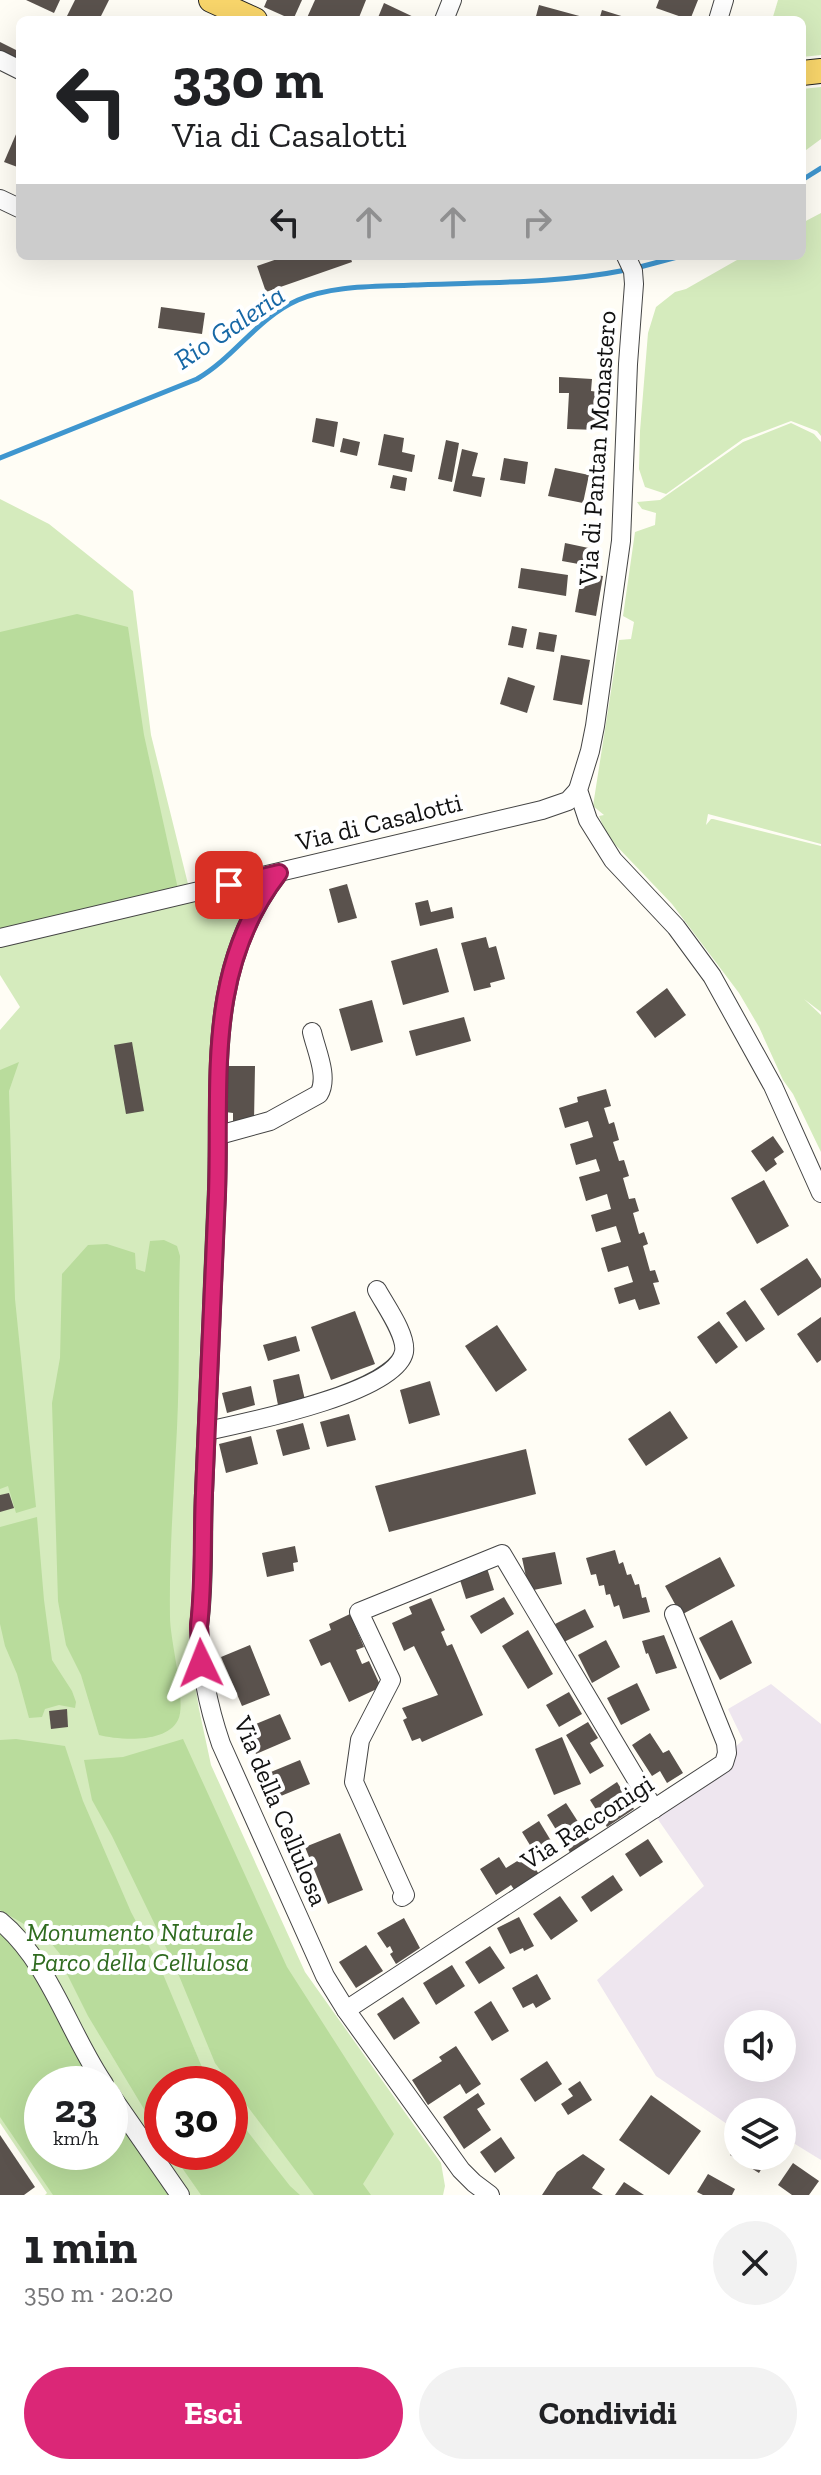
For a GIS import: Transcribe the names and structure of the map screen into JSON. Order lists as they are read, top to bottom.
{
  "streets": {
    "street": [
      "Via di Pantan Monastero",
      "Via di Casalotti",
      "Via della Cellulosa",
      "Via Racconigi"
    ]
  },
  "crossings": [
    ["Via di Pantan Monastero", "Via di Casalotti"],
    ["Via di Casalotti", "Via della Cellulosa"],
    ["Via della Cellulosa", "Via Racconigi"]
  ],
  "water": ["Rio Galeria"],
  "parks": ["Monumento Naturale Parco della Cellulosa"],
  "page": {
    "turn": ["330 m", "Via di Casalotti"],
    "speed": "23 km/h",
    "limit": "30",
    "heading": ["1 min", "350 m · 20:20"],
    "buttons": ["Esci", "Condividi"]
  }
}
